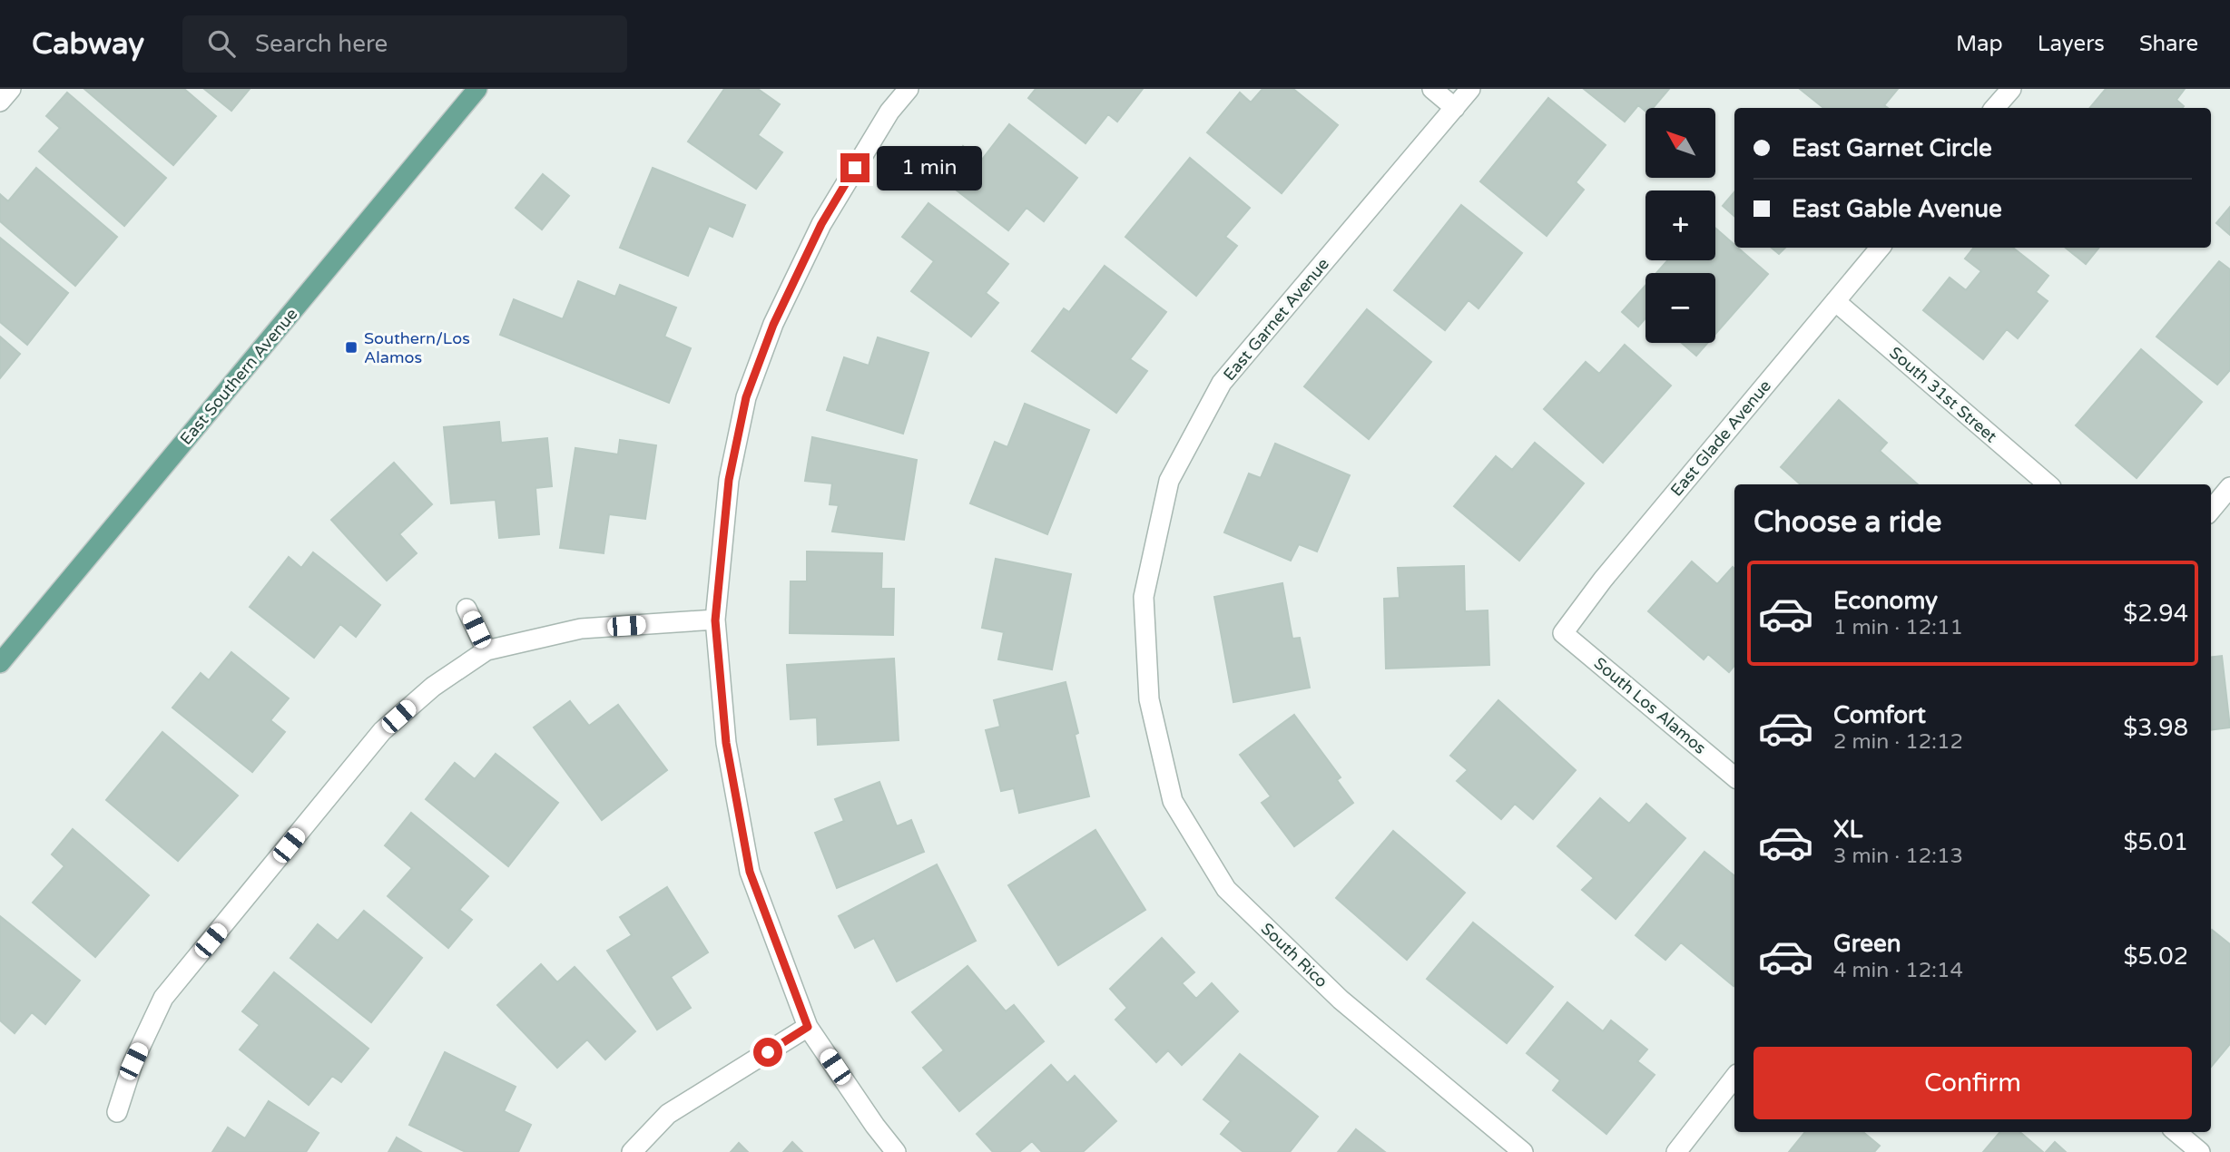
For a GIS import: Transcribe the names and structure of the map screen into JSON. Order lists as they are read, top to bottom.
{
  "streets": {
    "main road": ["East Southern Avenue"],
    "street": [
      "East Garnet Avenue",
      "South 31st Street",
      "East Glade Avenue",
      "South Los Alamos",
      "South Rico"
    ]
  },
  "crossings": [
    ["East Garnet Avenue", "South Rico"],
    ["South 31st Street", "East Glade Avenue"],
    ["East Glade Avenue", "South Los Alamos"]
  ],
  "places": {
    "transit": ["Southern/Los Alamos"]
  },
  "north": "top left",
  "page": {
    "header": "Cabway",
    "search": "Search here",
    "nav": ["Map", "Layers", "Share"],
    "map_buttons": ["+", "−"],
    "banner": ["East Garnet Circle", "East Gable Avenue"],
    "bubble": "1 min",
    "heading": "Choose a ride",
    "list": [
      {
        "name": "Economy",
        "note": "1 min · 12:11",
        "value": "$2.94"
      },
      {
        "name": "Comfort",
        "note": "2 min · 12:12",
        "value": "$3.98"
      },
      {
        "name": "XL",
        "note": "3 min · 12:13",
        "value": "$5.01"
      },
      {
        "name": "Green",
        "note": "4 min · 12:14",
        "value": "$5.02"
      }
    ],
    "buttons": "Confirm"
  }
}
